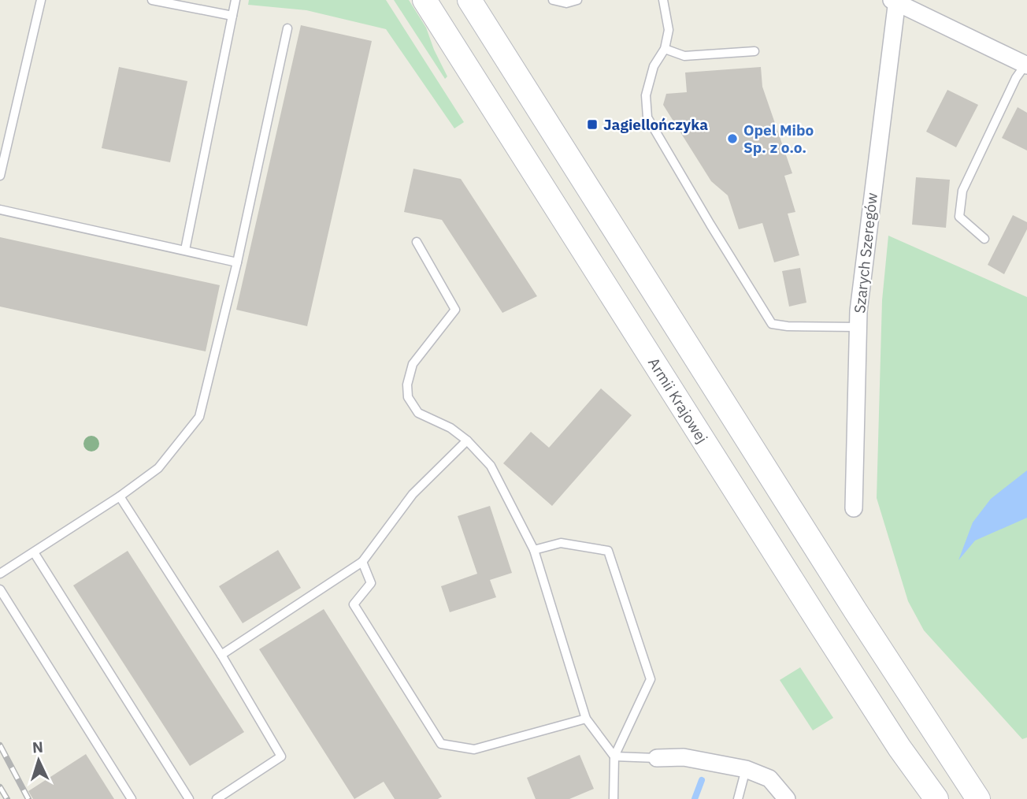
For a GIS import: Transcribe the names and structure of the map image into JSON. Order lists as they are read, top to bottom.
{
  "streets": {
    "main road": ["Armii Krajowej"],
    "street": ["Szarych Szeregów"]
  },
  "places": {
    "transit": ["Jagiellończyka"],
    "other": ["Opel Mibo Sp. z o.o."]
  },
  "north": "top"
}
